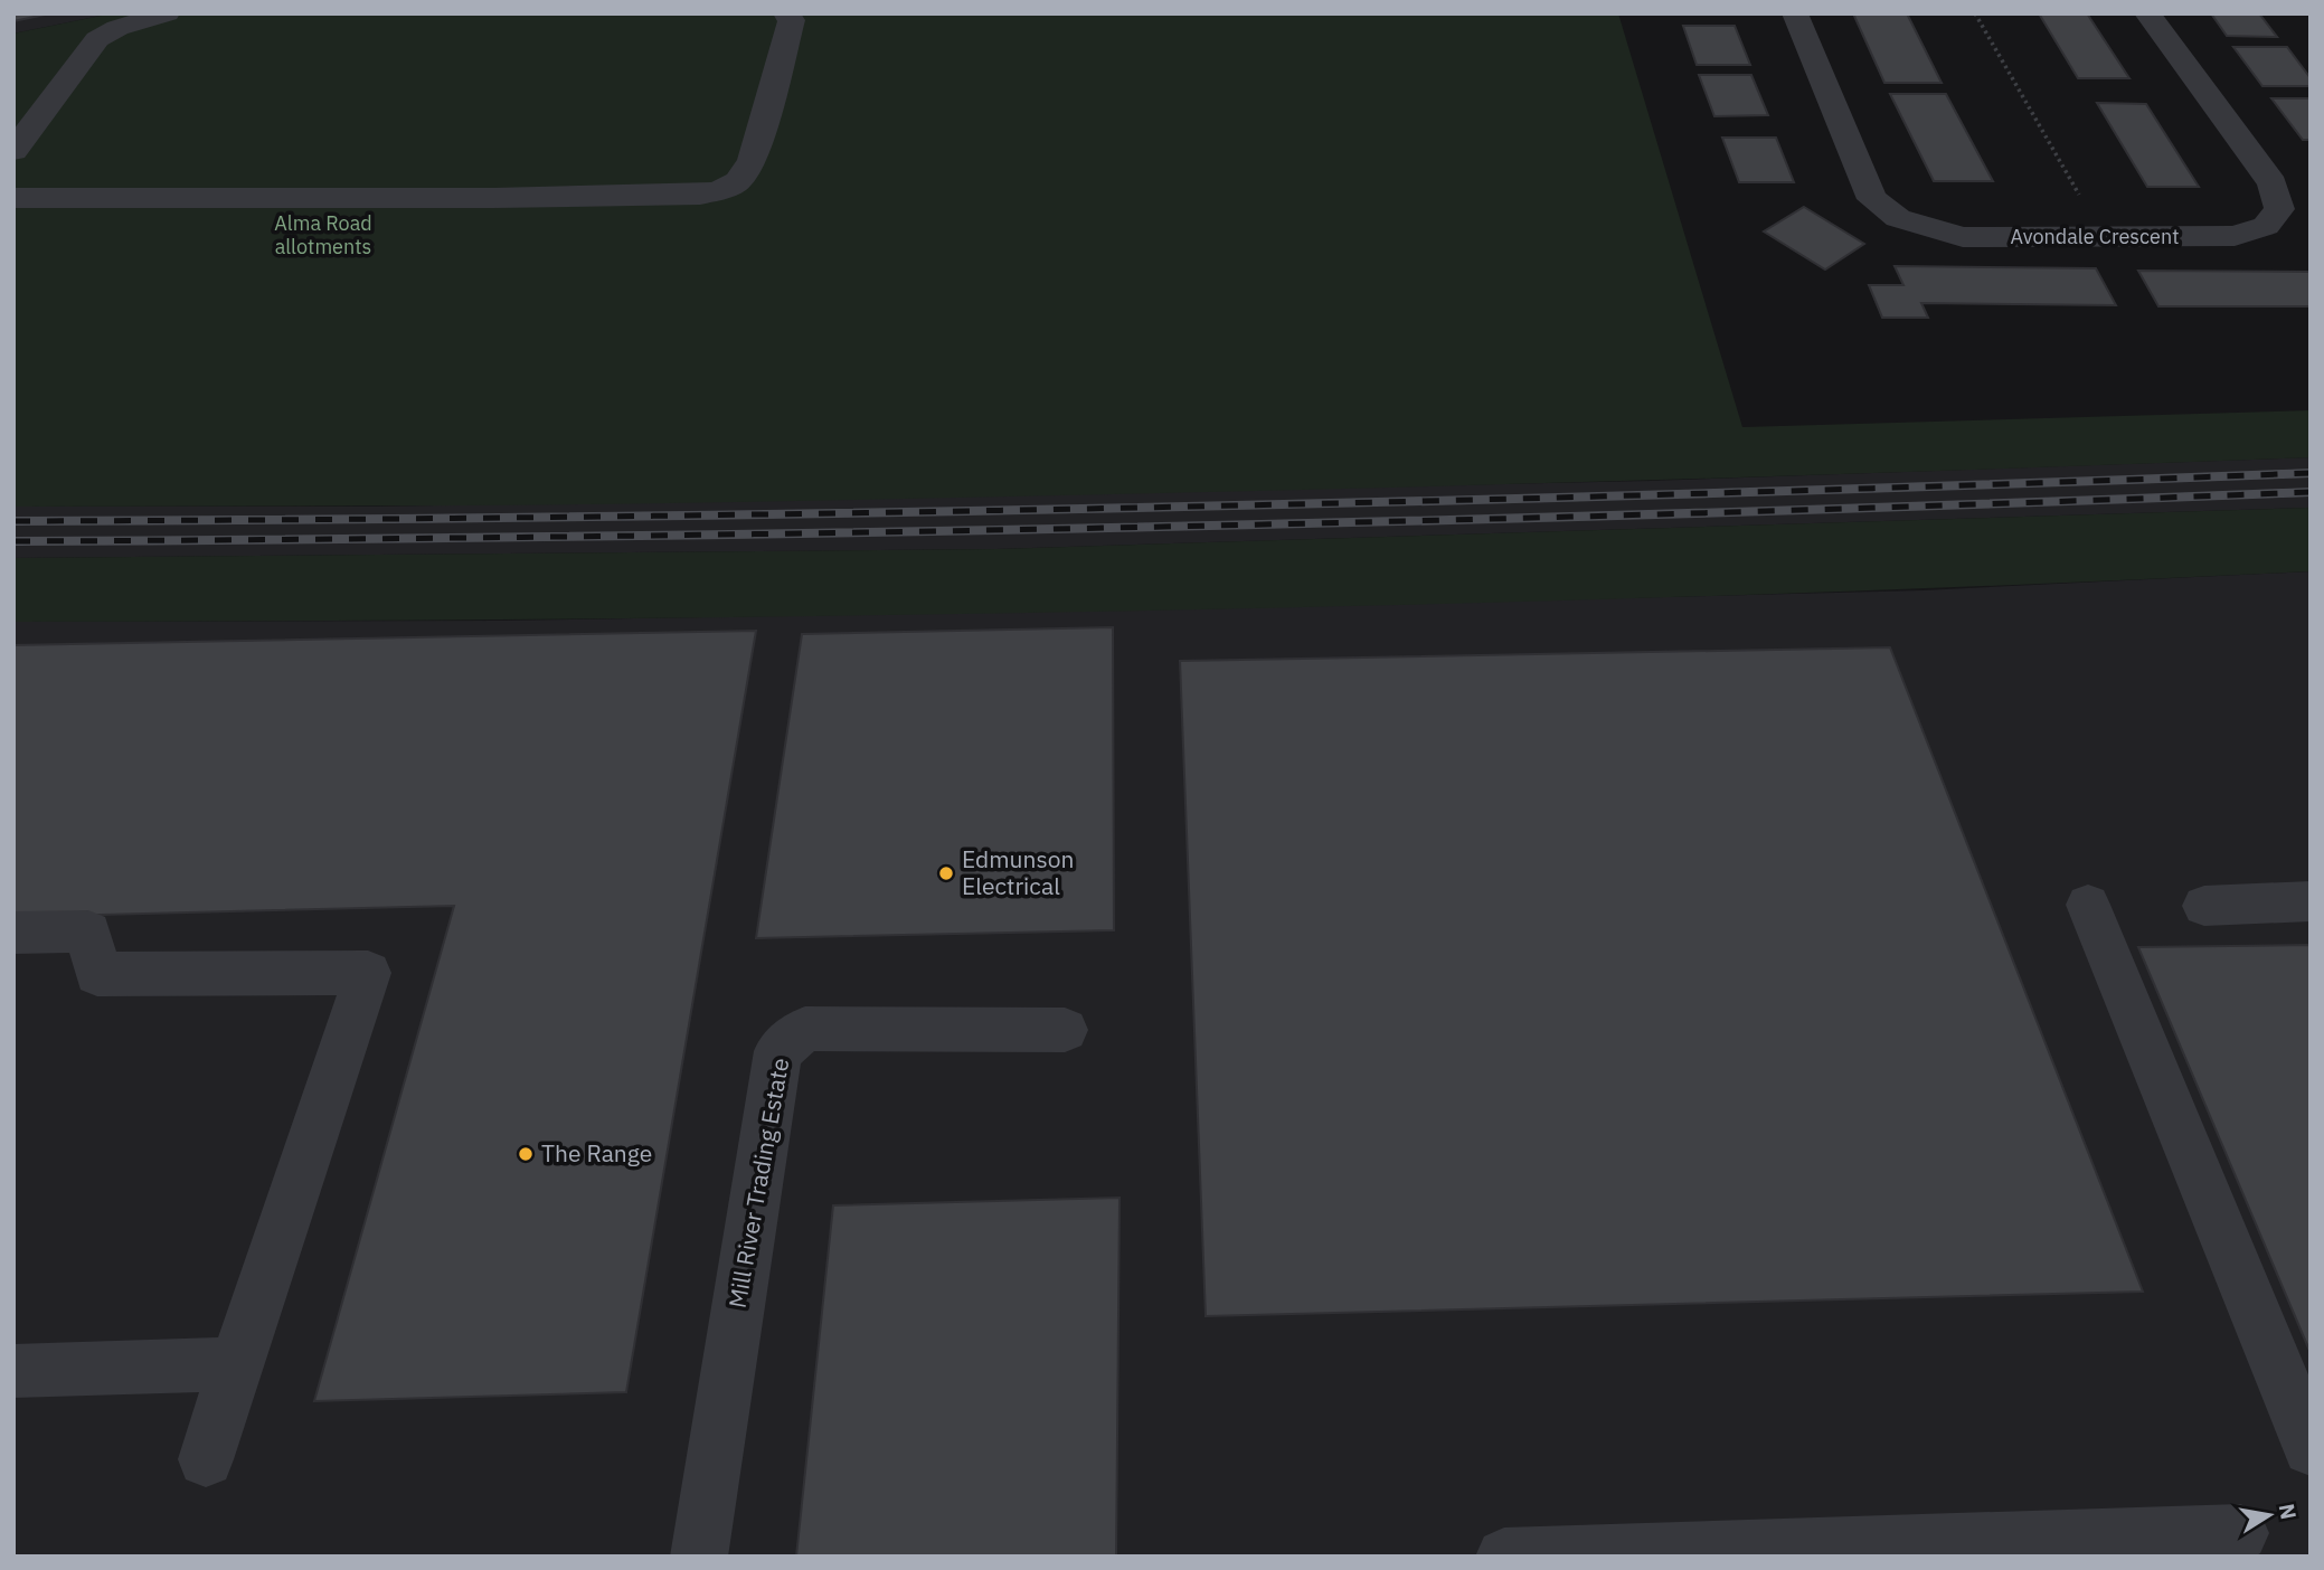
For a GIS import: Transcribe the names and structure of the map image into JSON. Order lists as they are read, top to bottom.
{
  "streets": {
    "street": ["Avondale Crescent", "Mill River Trading Estate"]
  },
  "parks": ["Alma Road allotments"],
  "places": ["Edmunson Electrical", "The Range"],
  "north": "right"
}
